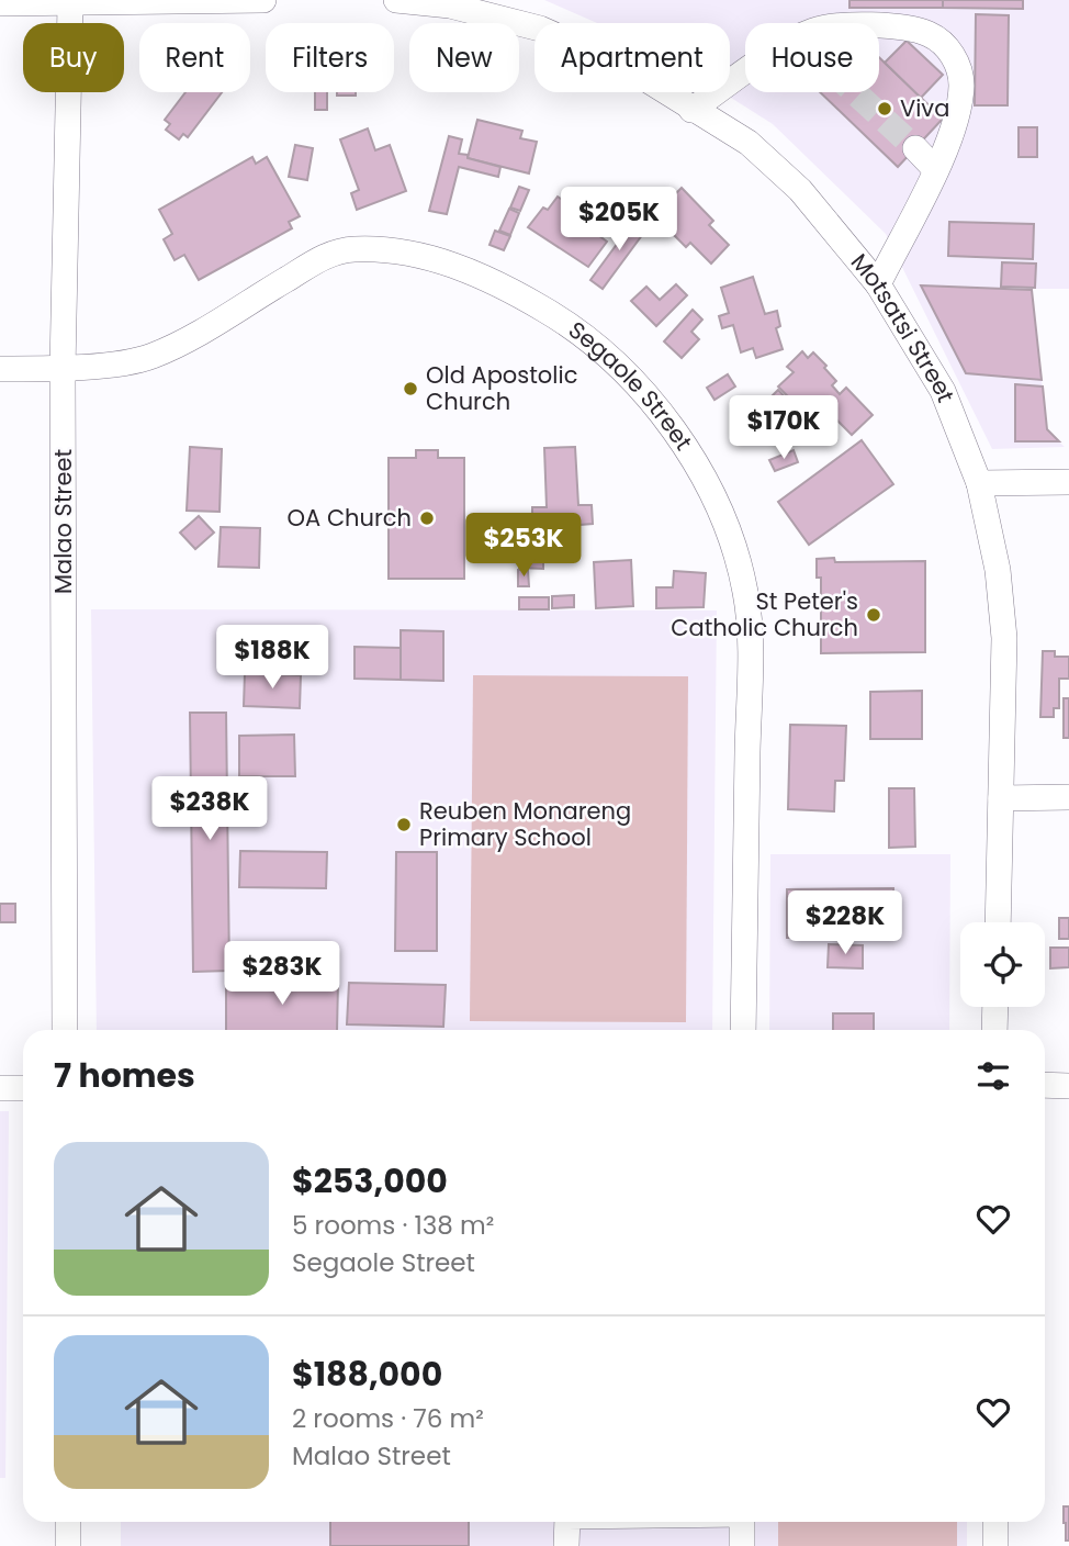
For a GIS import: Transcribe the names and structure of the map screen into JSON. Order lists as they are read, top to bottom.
{
  "streets": {
    "street": ["Motsatsi Street", "Segaole Street", "Malao Street"]
  },
  "crossings": [
    ["Segaole Street", "Malao Street"]
  ],
  "places": [
    "Viva",
    "Old Apostolic Church",
    "OA Church",
    "St Peter's Catholic Church",
    "Reuben Monareng Primary School"
  ],
  "page": {
    "chip": [
      "Buy",
      "Rent",
      "Filters",
      "New",
      "Apartment",
      "House"
    ],
    "price": [
      "$205K",
      "$170K",
      "$253K",
      "$188K",
      "$238K",
      "$228K",
      "$283K"
    ],
    "heading": "7 homes",
    "list": [
      {
        "name": "$253,000",
        "note": "5 rooms · 138 m² · Segaole Street"
      },
      {
        "name": "$188,000",
        "note": "2 rooms · 76 m² · Malao Street"
      }
    ]
  }
}
